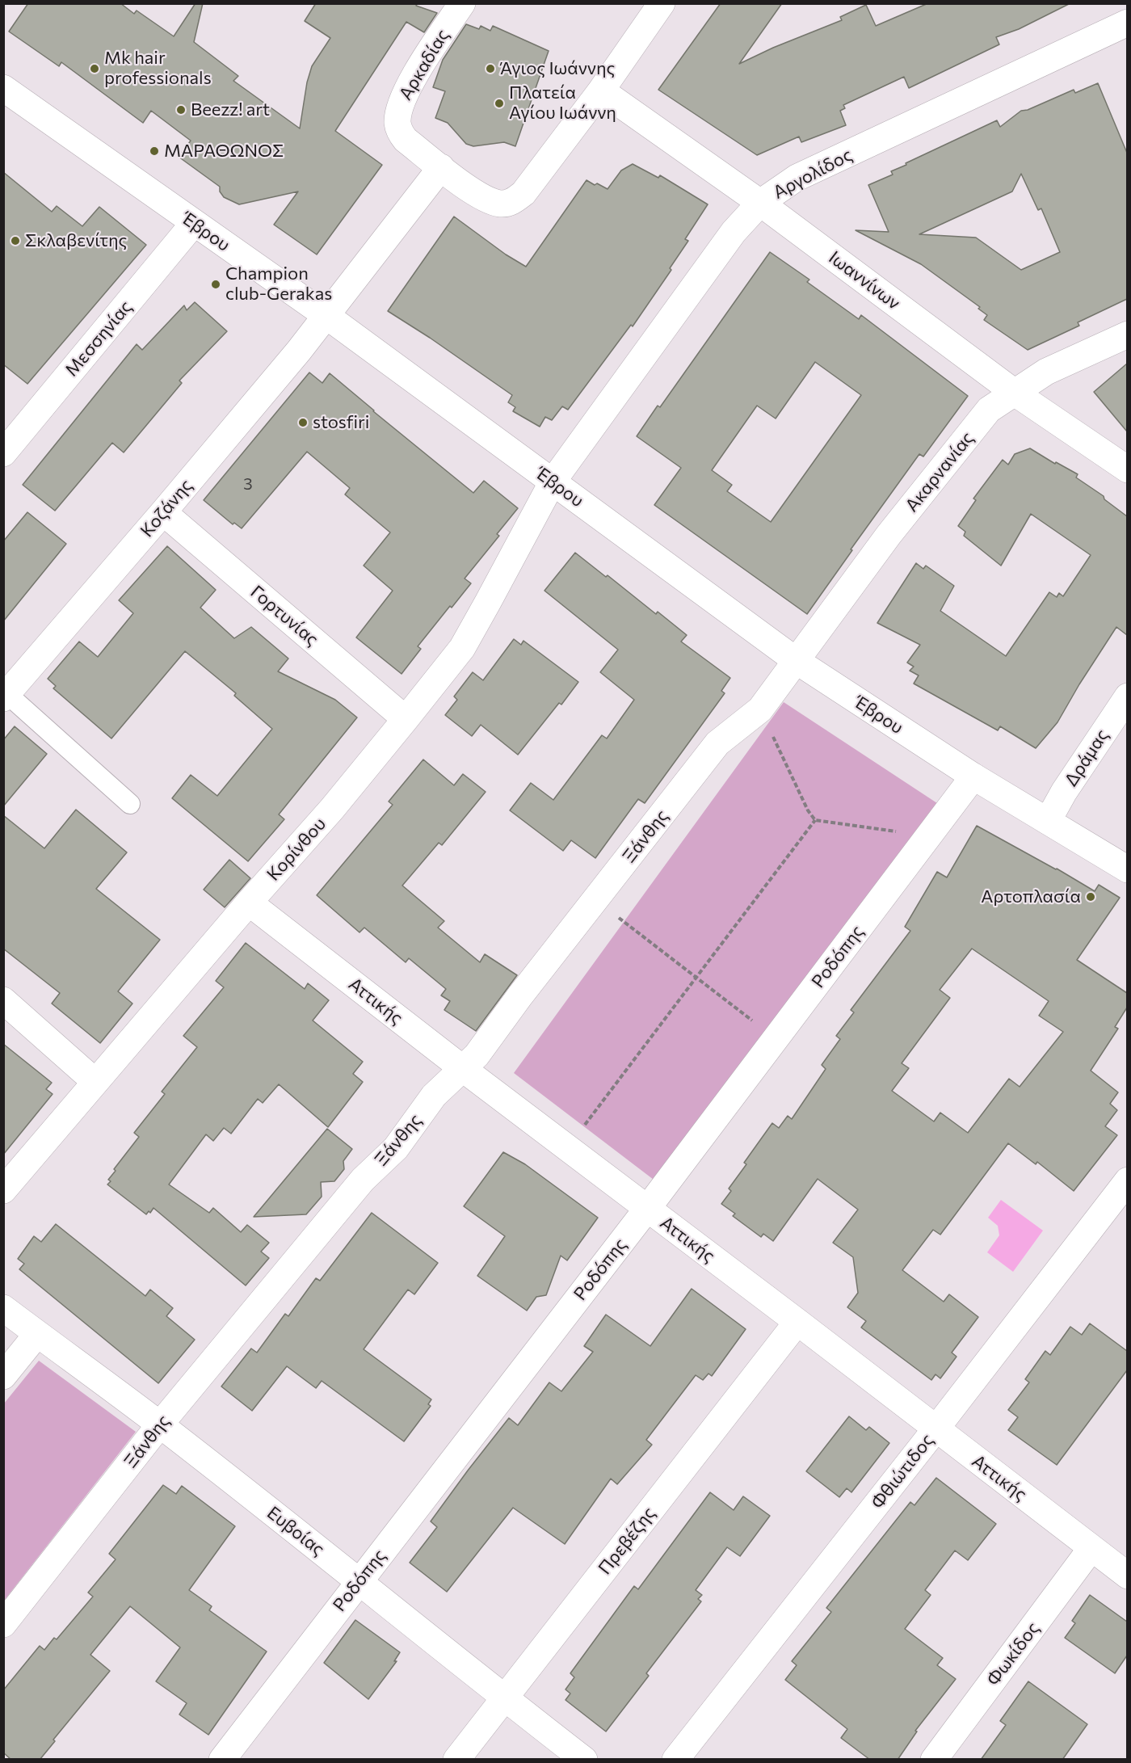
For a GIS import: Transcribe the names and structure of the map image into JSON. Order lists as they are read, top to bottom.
{
  "streets": {
    "street": [
      "Αρκαδίας",
      "Αργολίδος",
      "Έβρου",
      "Ιωαννίνων",
      "Μεσσηνίας",
      "Ακαρνανίας",
      "Κοζάνης",
      "Γορτυνίας",
      "Δράμας",
      "Ξάνθης",
      "Κορίνθου",
      "Ροδόπης",
      "Αττικής",
      "Φθιώτιδος",
      "Ευβοίας",
      "Πρεβέζης",
      "Φωκίδος"
    ]
  },
  "crossings": [
    ["Αρκαδίας", "Ιωαννίνων"],
    ["Αργολίδος", "Έβρου"],
    ["Αργολίδος", "Ιωαννίνων"],
    ["Αργολίδος", "Κορίνθου"],
    ["Έβρου", "Μεσσηνίας"],
    ["Έβρου", "Ακαρνανίας"],
    ["Έβρου", "Κοζάνης"],
    ["Έβρου", "Δράμας"],
    ["Έβρου", "Ξάνθης"],
    ["Έβρου", "Κορίνθου"],
    ["Έβρου", "Ροδόπης"],
    ["Ιωαννίνων", "Ακαρνανίας"],
    ["Ακαρνανίας", "Ξάνθης"],
    ["Κοζάνης", "Γορτυνίας"],
    ["Γορτυνίας", "Κορίνθου"],
    ["Ξάνθης", "Αττικής"],
    ["Ξάνθης", "Ευβοίας"],
    ["Κορίνθου", "Αττικής"],
    ["Ροδόπης", "Αττικής"],
    ["Ροδόπης", "Ευβοίας"],
    ["Αττικής", "Φθιώτιδος"],
    ["Αττικής", "Πρεβέζης"],
    ["Αττικής", "Φωκίδος"],
    ["Ευβοίας", "Πρεβέζης"]
  ],
  "places": [
    "Mk hair professionals",
    "Άγιος Ιωάννης",
    "Πλατεία Αγίου Ιωάννη",
    "Beezz! art",
    "ΜΑΡΑΘΩΝΟΣ",
    "Σκλαβενίτης",
    "Champion club-Gerakas",
    "stosfiri",
    "Αρτοπλασία"
  ],
  "house_numbers": ["3"]
}
